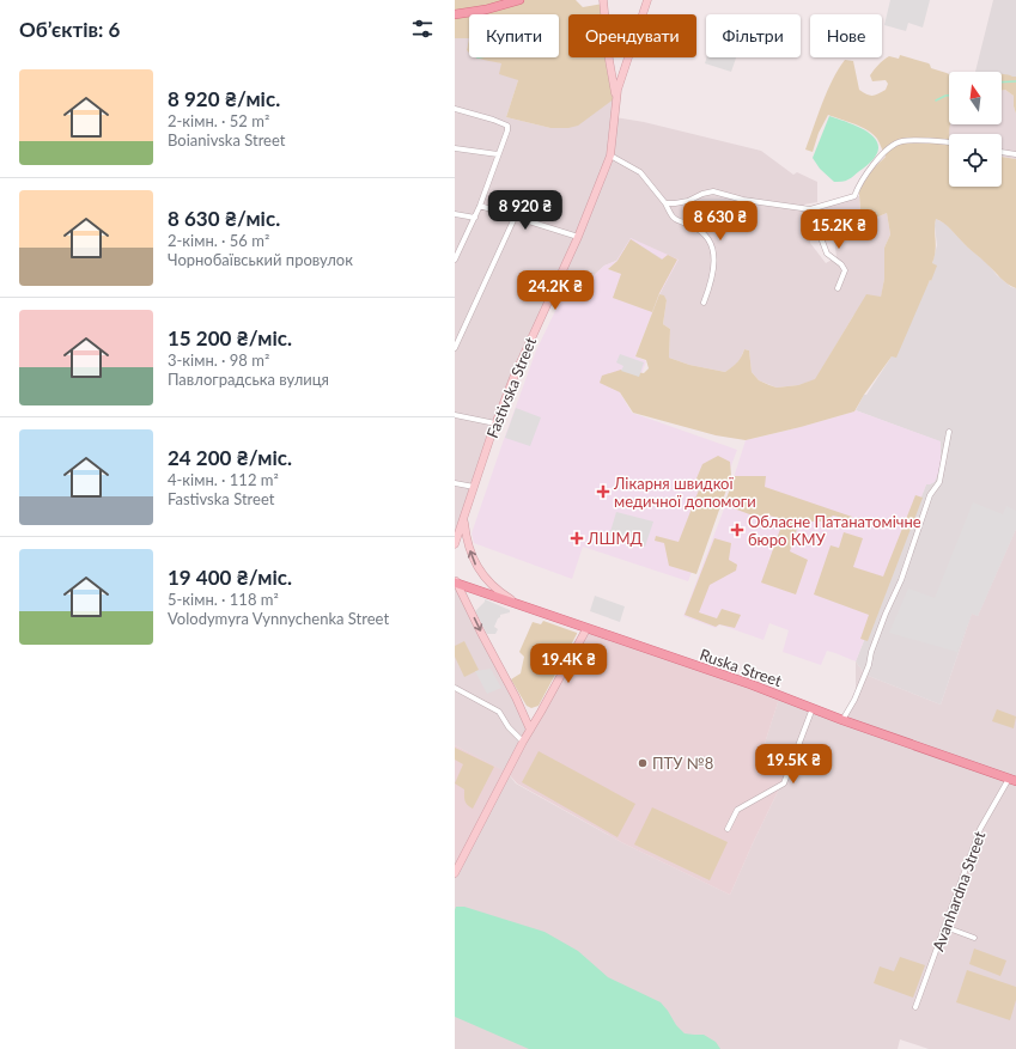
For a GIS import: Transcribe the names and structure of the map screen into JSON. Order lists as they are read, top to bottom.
{
  "streets": {
    "main road": ["Fastivska Street", "Ruska Street"],
    "street": ["Avanhardna Street"]
  },
  "crossings": [
    ["Ruska Street", "Avanhardna Street"]
  ],
  "places": {
    "health": ["Лікарня швидкої медичної допомоги", "Обласне Патанатомічне бюро КМУ", "ЛШМД"],
    "other": ["ПТУ №8"]
  },
  "north": "top",
  "page": {
    "heading": "Об’єктів: 6",
    "chip": [
      "Купити",
      "Орендувати",
      "Фільтри",
      "Нове"
    ],
    "list": [
      {
        "name": "8 920 ₴/міс.",
        "note": "2-кімн. · 52 m² · Boianivska Street"
      },
      {
        "name": "8 630 ₴/міс.",
        "note": "2-кімн. · 56 m² · Чорнобаївський провулок"
      },
      {
        "name": "15 200 ₴/міс.",
        "note": "3-кімн. · 98 m² · Павлоградська вулиця"
      },
      {
        "name": "24 200 ₴/міс.",
        "note": "4-кімн. · 112 m² · Fastivska Street"
      },
      {
        "name": "19 400 ₴/міс.",
        "note": "5-кімн. · 118 m² · Volodymyra Vynnychenka Street"
      }
    ],
    "price": [
      "8 920 ₴",
      "8 630 ₴",
      "15.2K ₴",
      "24.2K ₴",
      "19.4K ₴",
      "19.5K ₴"
    ]
  }
}
